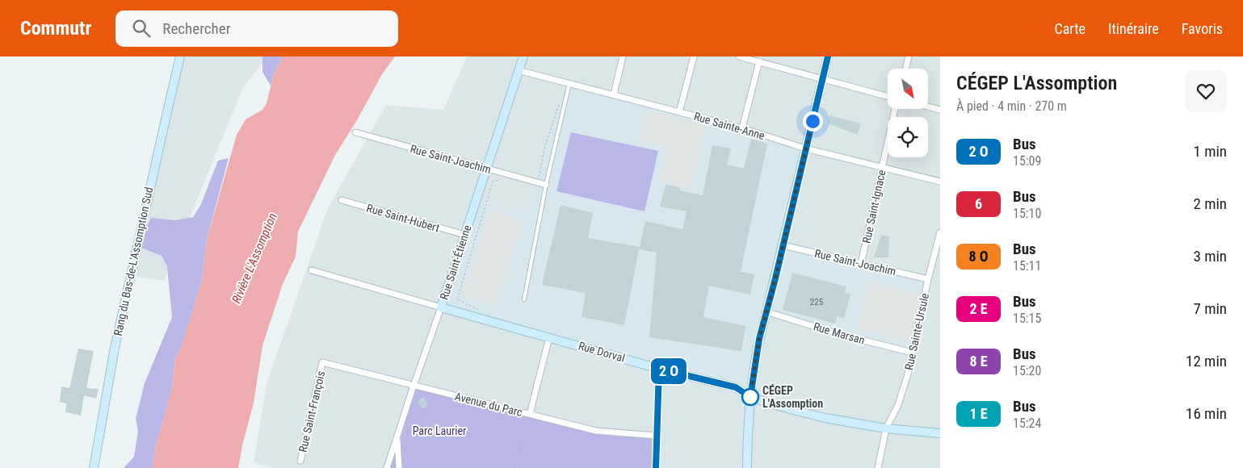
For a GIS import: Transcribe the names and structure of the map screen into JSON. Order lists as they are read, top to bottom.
{
  "streets": {
    "street": [
      "Rue Sainte-Anne",
      "Rue Saint-Joachim",
      "Rue Saint-Ignace",
      "Rue Saint-Hubert",
      "Rang du Bas-de-L'Assomption Sud",
      "Rue Saint-Étienne",
      "Rue Sainte-Ursule",
      "Rue Marsan",
      "Rue Dorval",
      "Avenue du Parc",
      "Rue Saint-François"
    ]
  },
  "crossings": [
    ["Rue Sainte-Anne", "Rue Saint-Ignace"],
    ["Rue Sainte-Anne", "Rue Saint-Étienne"],
    ["Rue Saint-Joachim", "Rue Saint-Ignace"],
    ["Rue Saint-Joachim", "Rue Saint-Étienne"],
    ["Rue Saint-Joachim", "Rue Sainte-Ursule"],
    ["Rue Saint-Hubert", "Rue Saint-Étienne"],
    ["Rue Saint-Étienne", "Rue Dorval"],
    ["Rue Saint-Étienne", "Avenue du Parc"],
    ["Rue Sainte-Ursule", "Rue Marsan"],
    ["Rue Sainte-Ursule", "Rue Dorval"],
    ["Avenue du Parc", "Rue Saint-François"]
  ],
  "water": ["Rivière L'Assomption"],
  "parks": ["Parc Laurier"],
  "places": ["CÉGEP L'Assomption"],
  "house_numbers": ["225"],
  "north": "bottom right",
  "page": {
    "header": "Commutr",
    "search": "Rechercher",
    "nav": ["Carte", "Itinéraire", "Favoris"],
    "on_map": "2 O",
    "heading": ["CÉGEP L'Assomption", "À pied · 4 min · 270 m"],
    "list": [
      {
        "mark": "2 O",
        "name": "Bus",
        "note": "15:09",
        "value": "1 min"
      },
      {
        "mark": "6",
        "name": "Bus",
        "note": "15:10",
        "value": "2 min"
      },
      {
        "mark": "8 O",
        "name": "Bus",
        "note": "15:11",
        "value": "3 min"
      },
      {
        "mark": "2 E",
        "name": "Bus",
        "note": "15:15",
        "value": "7 min"
      },
      {
        "mark": "8 E",
        "name": "Bus",
        "note": "15:20",
        "value": "12 min"
      },
      {
        "mark": "1 E",
        "name": "Bus",
        "note": "15:24",
        "value": "16 min"
      }
    ]
  }
}
